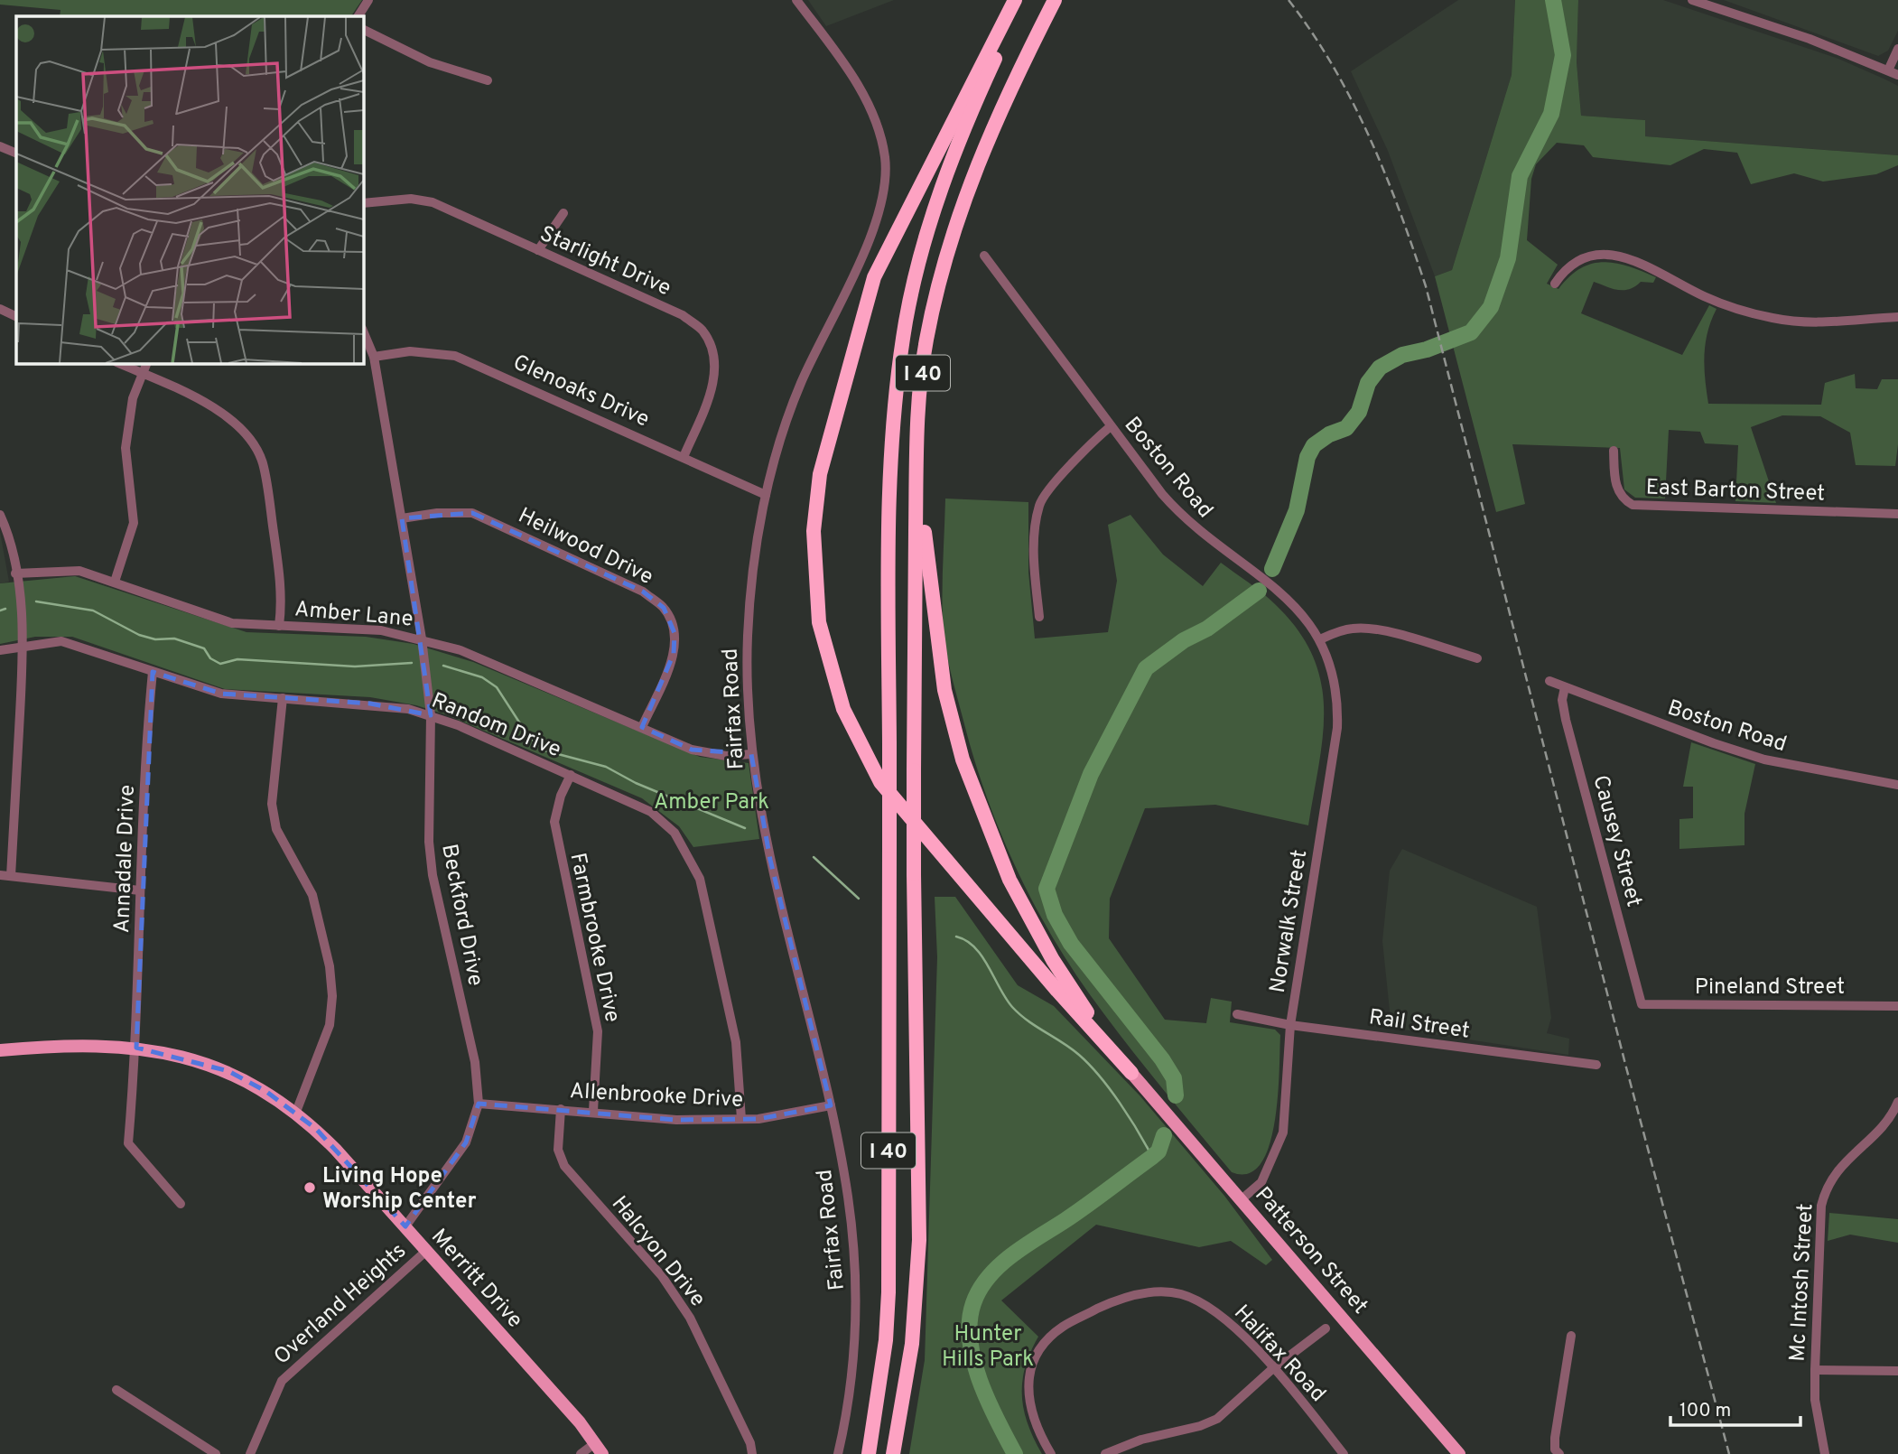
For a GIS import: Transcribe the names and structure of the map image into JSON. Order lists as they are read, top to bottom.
{
  "streets": {
    "highway": ["I 40"],
    "main road": ["Patterson Street", "Merritt Drive"],
    "street": [
      "Starlight Drive",
      "Glenoaks Drive",
      "Boston Road",
      "East Barton Street",
      "Heilwood Drive",
      "Amber Lane",
      "Fairfax Road",
      "Random Drive",
      "Causey Street",
      "Annadale Drive",
      "Beckford Drive",
      "Norwalk Street",
      "Farmbrooke Drive",
      "Pineland Street",
      "Rail Street",
      "Allenbrooke Drive",
      "Halcyon Drive",
      "Mc Intosh Street",
      "Overland Heights",
      "Halifax Road"
    ]
  },
  "crossings": [
    ["Starlight Drive", "Glenoaks Drive"],
    ["Glenoaks Drive", "Fairfax Road"],
    ["Glenoaks Drive", "Beckford Drive"],
    ["Boston Road", "Causey Street"],
    ["Boston Road", "Norwalk Street"],
    ["Heilwood Drive", "Amber Lane"],
    ["Heilwood Drive", "Beckford Drive"],
    ["Amber Lane", "Fairfax Road"],
    ["Amber Lane", "Beckford Drive"],
    ["Fairfax Road", "Allenbrooke Drive"],
    ["Random Drive", "Annadale Drive"],
    ["Random Drive", "Beckford Drive"],
    ["Random Drive", "Farmbrooke Drive"],
    ["Random Drive", "Allenbrooke Drive"],
    ["Causey Street", "Pineland Street"],
    ["Annadale Drive", "Merritt Drive"],
    ["Beckford Drive", "Allenbrooke Drive"],
    ["Beckford Drive", "Merritt Drive"],
    ["Norwalk Street", "Rail Street"],
    ["Norwalk Street", "Patterson Street"],
    ["Farmbrooke Drive", "Allenbrooke Drive"],
    ["Allenbrooke Drive", "Halcyon Drive"],
    ["Merritt Drive", "Overland Heights"]
  ],
  "parks": ["Amber Park", "Hunter Hills Park"],
  "places": ["Living Hope Worship Center"],
  "scale_bar": "100 m"
}
